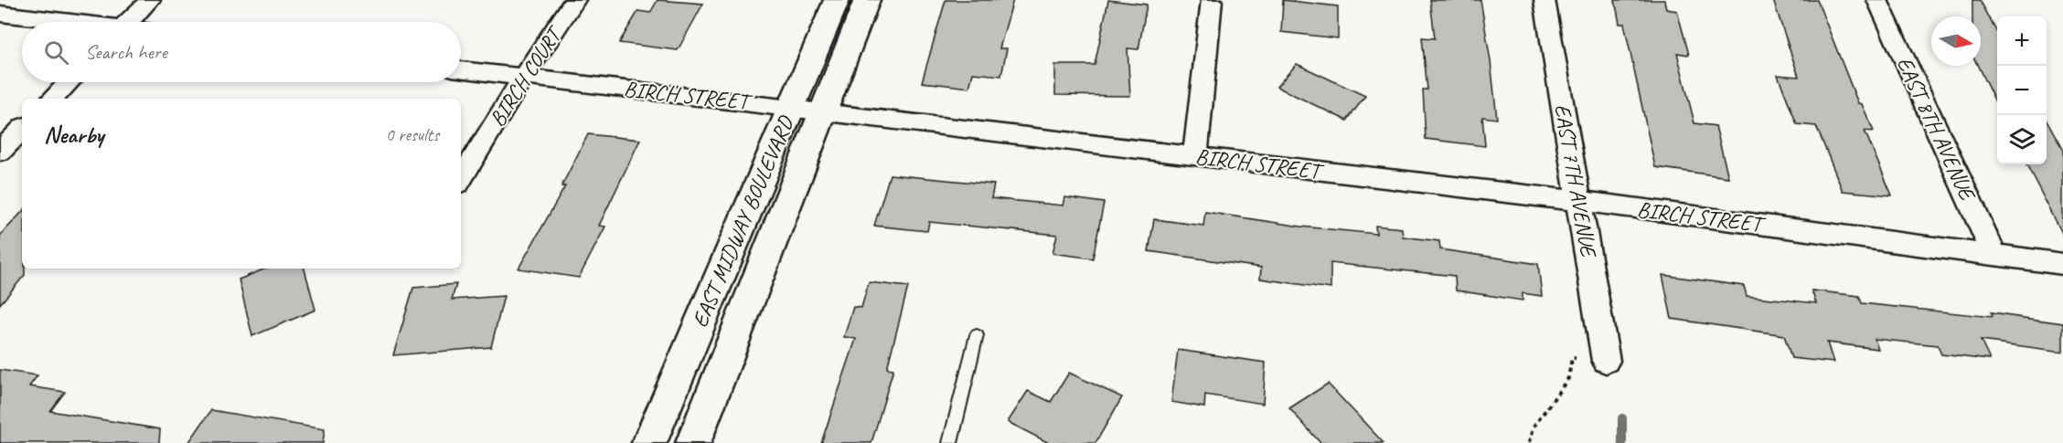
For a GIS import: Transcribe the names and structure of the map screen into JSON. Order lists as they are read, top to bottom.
{
  "streets": {
    "main road": ["EAST MIDWAY BOULEVARD"],
    "street": [
      "BIRCH COURT",
      "BIRCH STREET",
      "EAST 8TH AVENUE",
      "EAST 7TH AVENUE"
    ]
  },
  "crossings": [
    ["BIRCH COURT", "BIRCH STREET"],
    ["BIRCH STREET", "EAST 8TH AVENUE"],
    ["BIRCH STREET", "EAST 7TH AVENUE"],
    ["BIRCH STREET", "EAST MIDWAY BOULEVARD"]
  ],
  "north": "right",
  "page": {
    "map_buttons": ["+", "−"],
    "search": "Search here",
    "heading": ["Nearby", "0 results"]
  }
}
